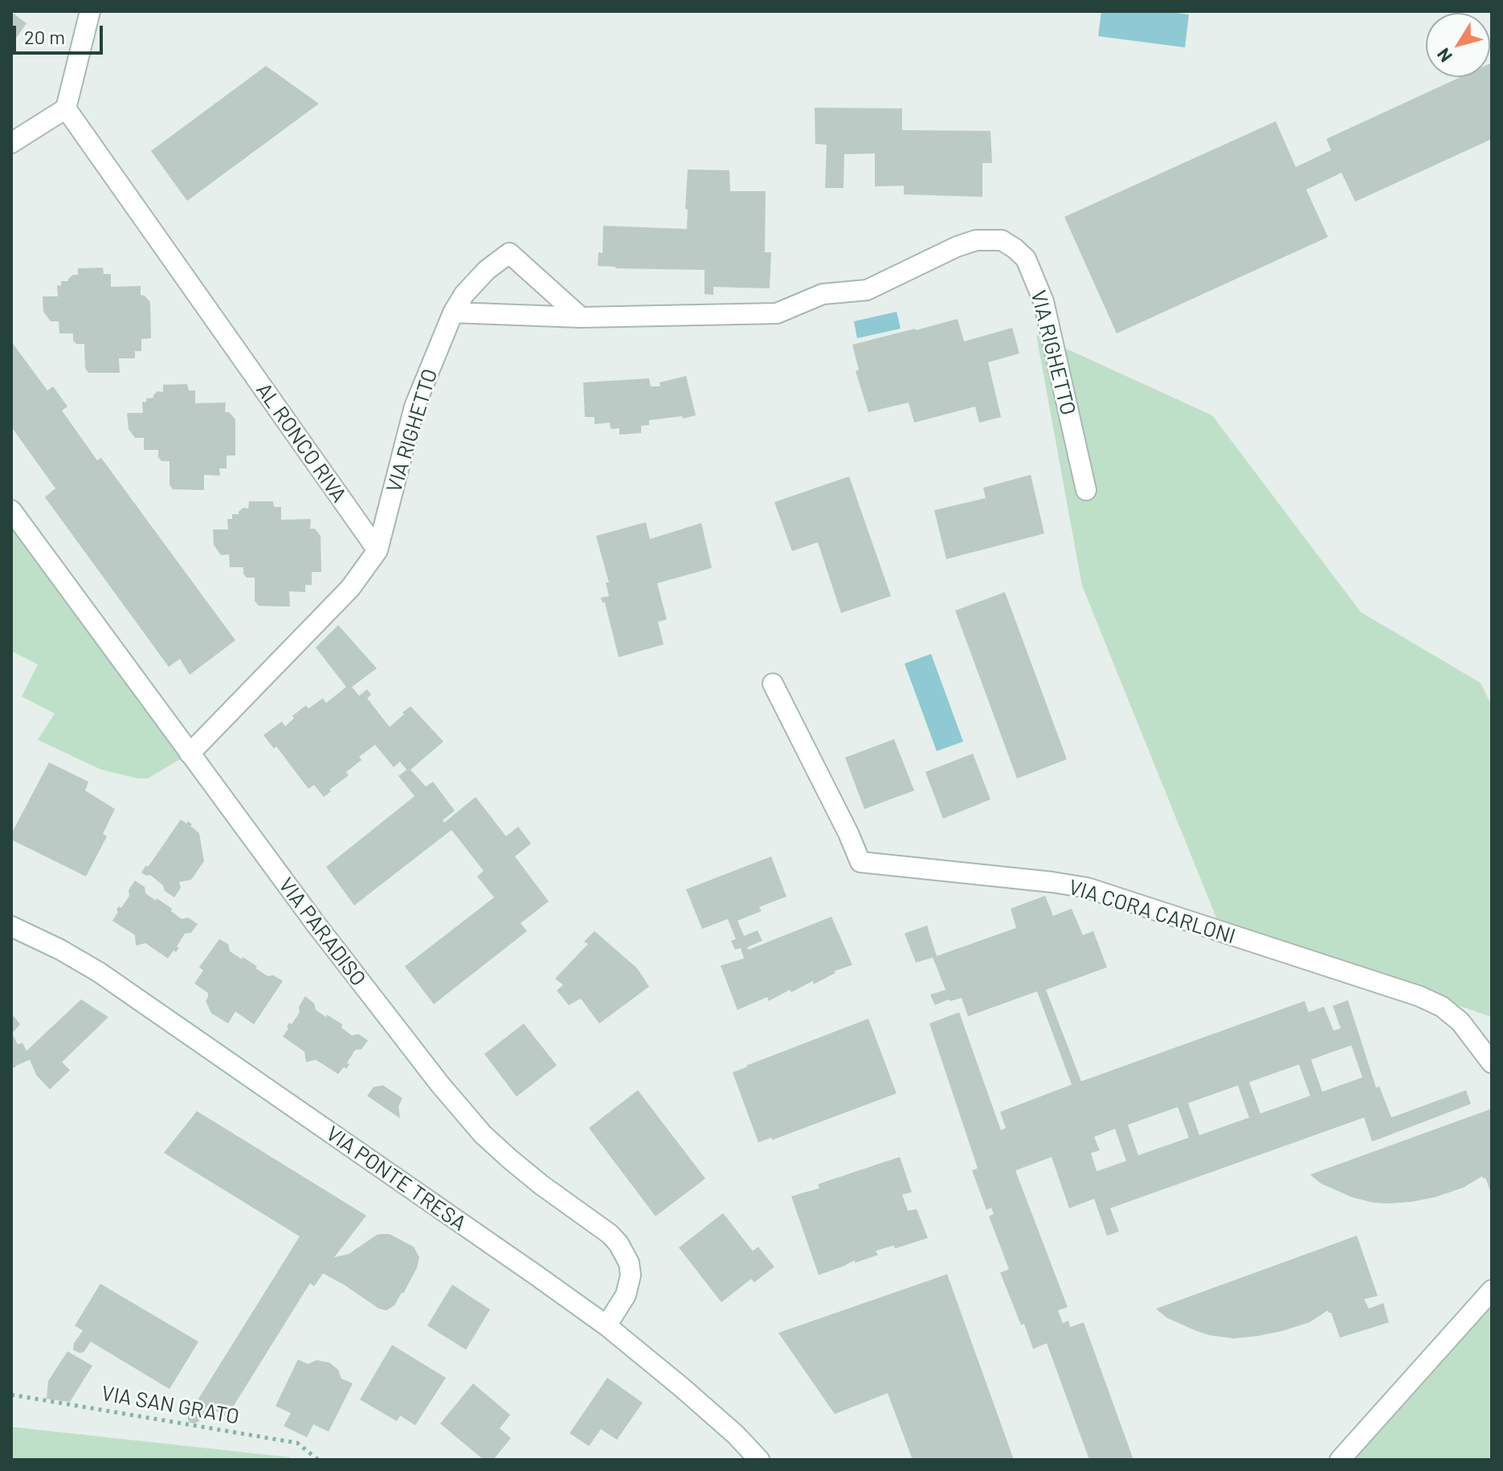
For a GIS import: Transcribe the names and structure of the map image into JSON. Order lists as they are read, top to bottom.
{
  "streets": {
    "street": [
      "VIA RIGHETTO",
      "AL RONCO RIVA",
      "VIA CORA CARLONI",
      "VIA PARADISO",
      "VIA PONTE TRESA"
    ],
    "path": ["VIA SAN GRATO"]
  },
  "crossings": [
    ["VIA RIGHETTO", "AL RONCO RIVA"],
    ["VIA PARADISO", "VIA PONTE TRESA"]
  ],
  "scale_bar": "20 m",
  "north": "bottom left"
}
